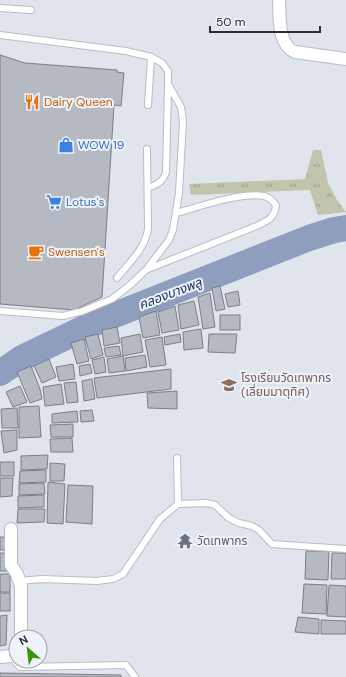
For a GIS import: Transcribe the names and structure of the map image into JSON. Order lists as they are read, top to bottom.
{
  "water": ["คลองบางพลู"],
  "places": {
    "restaurant": ["Dairy Queen"],
    "shop": ["WOW 19"],
    "supermarket": ["Lotus's"],
    "cafe": ["Swensen's"],
    "school or university": ["โรงเรียนวัดเทพากร (เลี่ยมมาตุทิศ)"],
    "temple": ["วัดเทพากร"]
  },
  "scale_bar": "50 m",
  "north": "top left"
}
